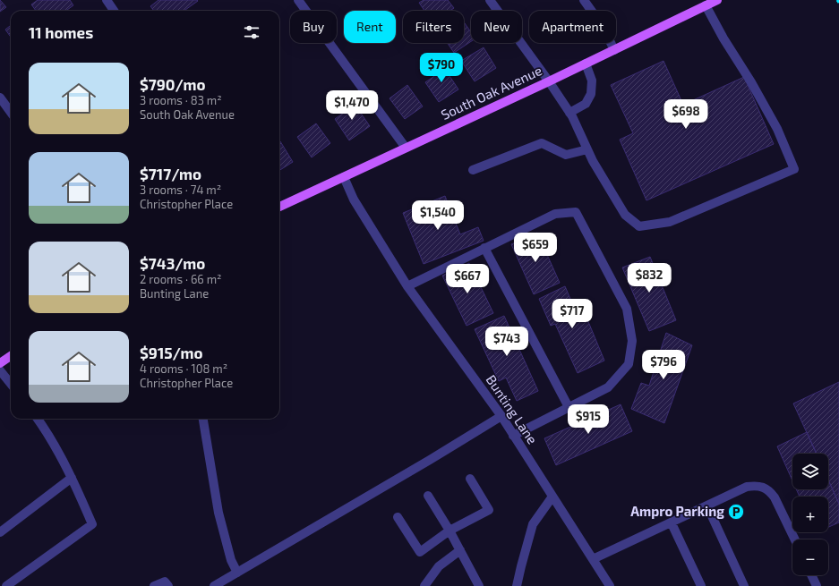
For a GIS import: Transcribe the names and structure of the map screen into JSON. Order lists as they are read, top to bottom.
{
  "streets": {
    "main road": ["South Oak Avenue"],
    "street": ["Bunting Lane"]
  },
  "crossings": [
    ["South Oak Avenue", "Bunting Lane"]
  ],
  "places": {
    "parking": ["Ampro Parking"]
  },
  "page": {
    "chip": [
      "Buy",
      "Rent",
      "Filters",
      "New",
      "Apartment"
    ],
    "heading": "11 homes",
    "price": [
      "$790",
      "$1,470",
      "$698",
      "$1,540",
      "$659",
      "$832",
      "$667",
      "$717",
      "$743",
      "$796",
      "$915"
    ],
    "list": [
      {
        "name": "$790/mo",
        "note": "3 rooms · 83 m² · South Oak Avenue"
      },
      {
        "name": "$717/mo",
        "note": "3 rooms · 74 m² · Christopher Place"
      },
      {
        "name": "$743/mo",
        "note": "2 rooms · 66 m² · Bunting Lane"
      },
      {
        "name": "$915/mo",
        "note": "4 rooms · 108 m² · Christopher Place"
      }
    ],
    "map_buttons": ["+", "−"]
  }
}
